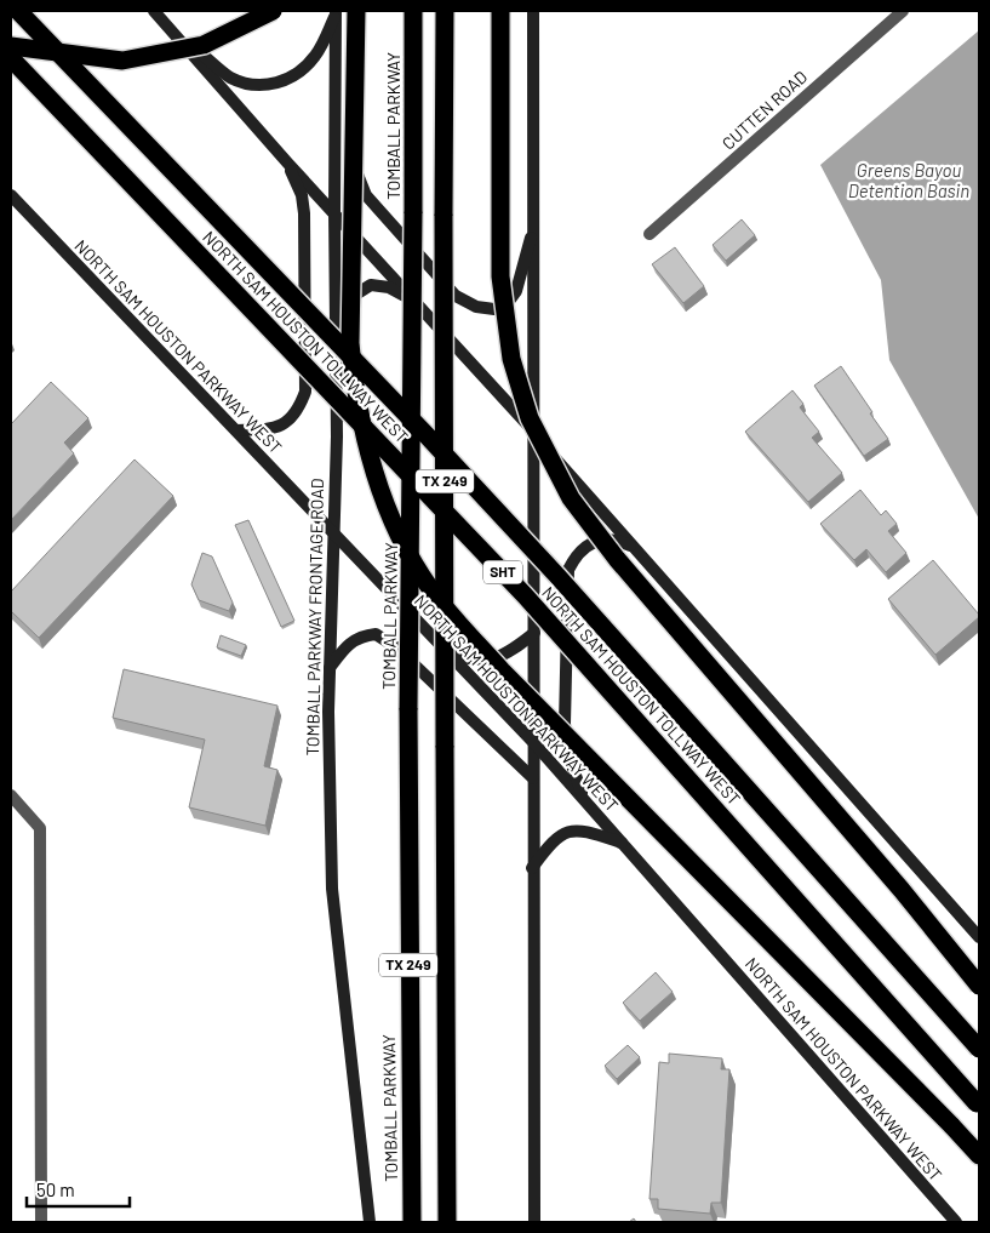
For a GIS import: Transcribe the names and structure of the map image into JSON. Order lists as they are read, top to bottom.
{
  "streets": {
    "highway": [
      "TOMBALL PARKWAY",
      "NORTH SAM HOUSTON TOLLWAY WEST",
      "TX 249",
      "SHT"
    ],
    "main road": ["NORTH SAM HOUSTON PARKWAY WEST", "TOMBALL PARKWAY FRONTAGE ROAD"],
    "street": ["CUTTEN ROAD"]
  },
  "crossings": [
    ["NORTH SAM HOUSTON PARKWAY WEST", "TOMBALL PARKWAY FRONTAGE ROAD"]
  ],
  "water": ["Greens Bayou Detention Basin"],
  "scale_bar": "50 m"
}
